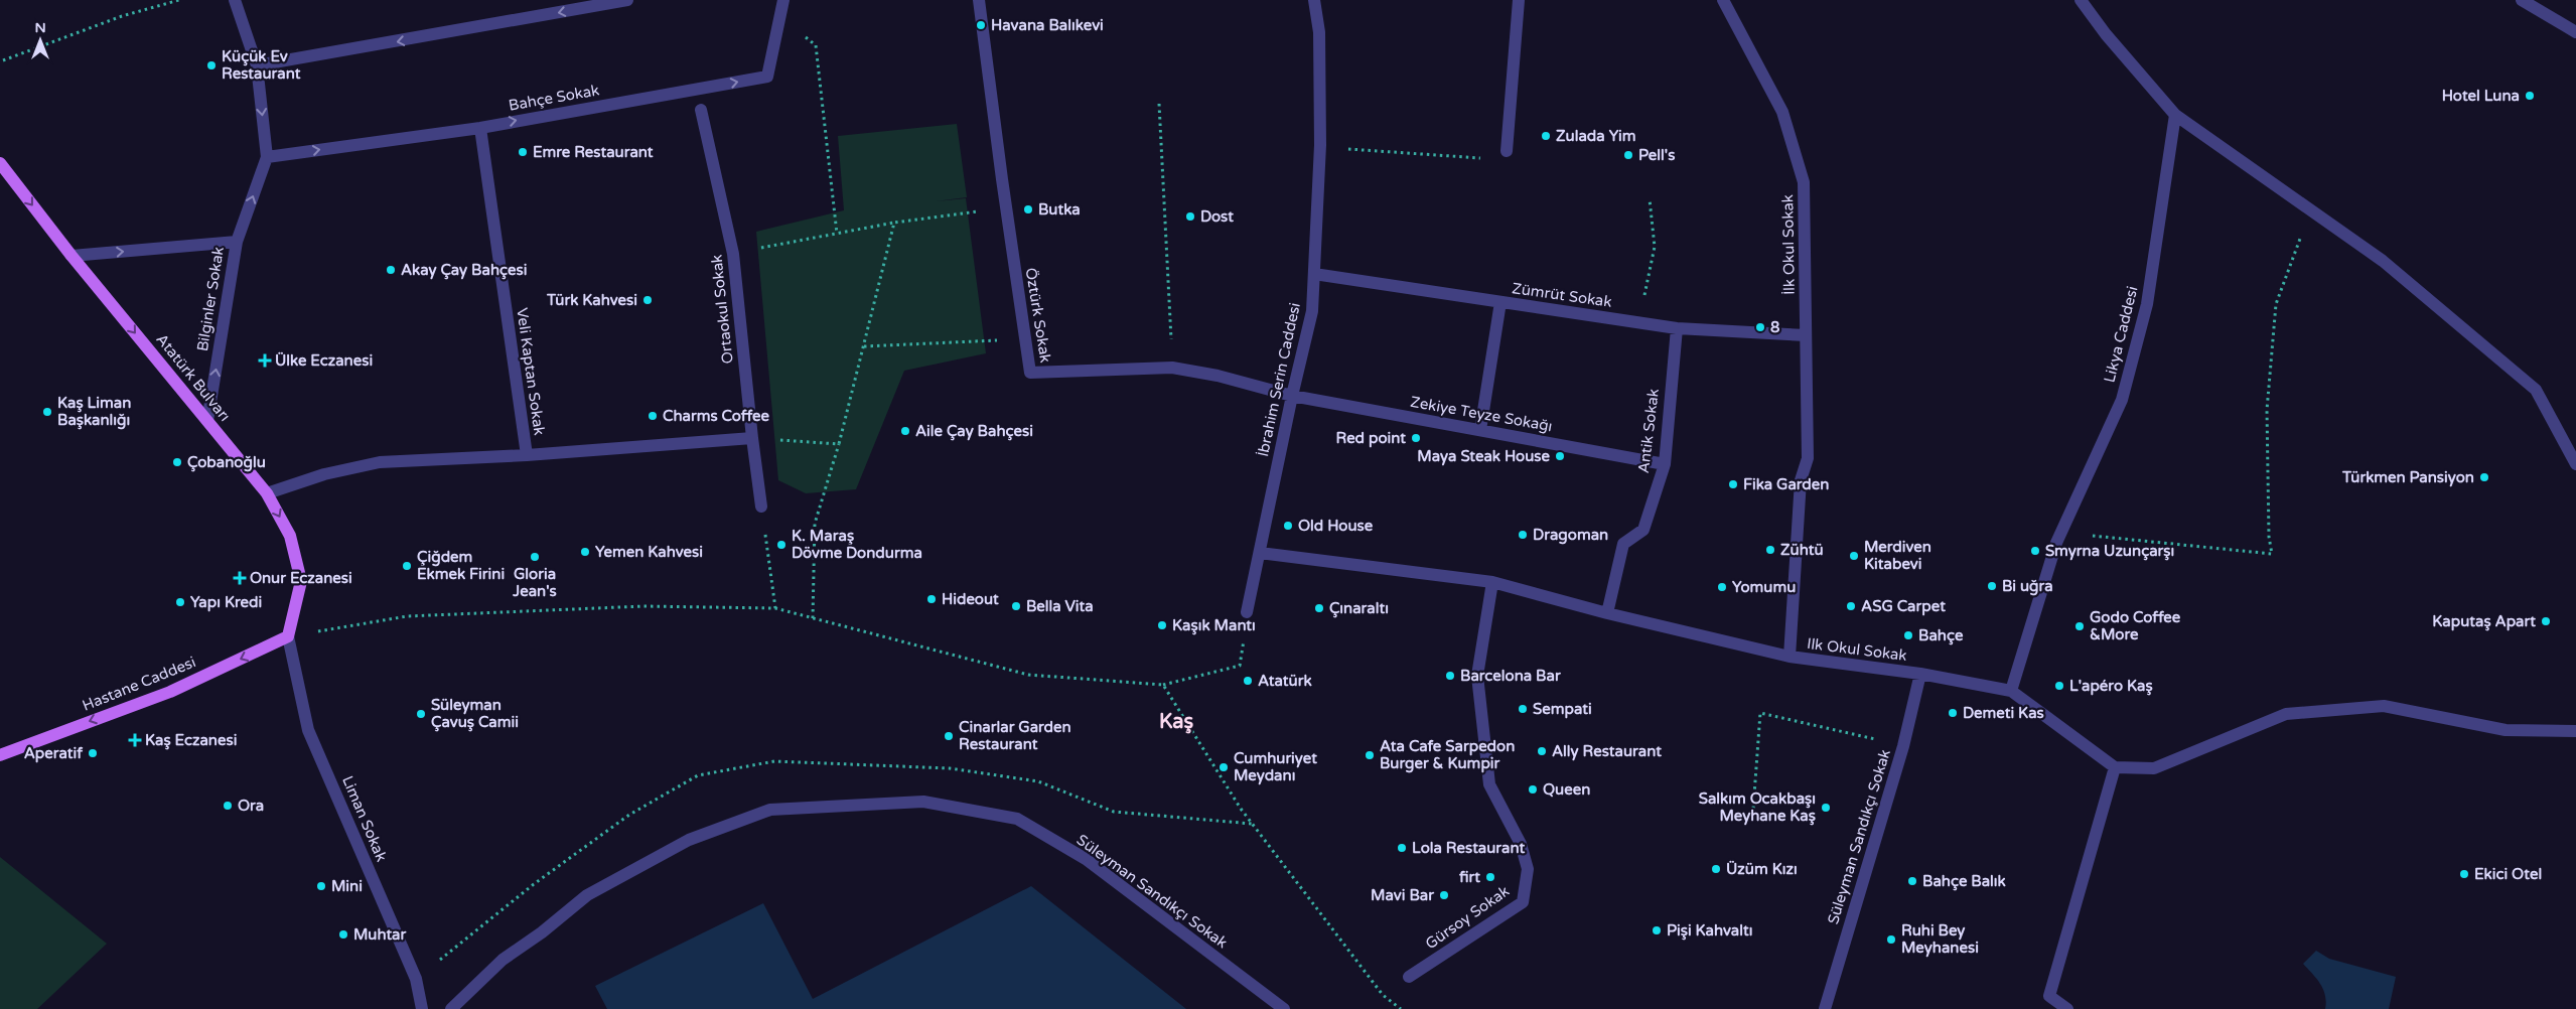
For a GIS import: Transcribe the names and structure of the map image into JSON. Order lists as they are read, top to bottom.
{
  "streets": {
    "main road": ["Atatürk Bulvarı", "Hastane Caddesi"],
    "street": [
      "Bahçe Sokak",
      "İlk Okul Sokak",
      "Zümrüt Sokak",
      "Bilginler Sokak",
      "Ortaokul Sokak",
      "Öztürk Sokak",
      "Likya Caddesi",
      "Veli Kaptan Sokak",
      "İbrahim Serin Caddesi",
      "Zekiye Teyze Sokağı",
      "Antik Sokak",
      "Ilk Okul Sokak",
      "Liman Sokak",
      "Süleyman Sandıkçı Sokak",
      "Gürsoy Sokak"
    ]
  },
  "crossings": [
    ["Bahçe Sokak", "Bilginler Sokak"],
    ["Bahçe Sokak", "Veli Kaptan Sokak"],
    ["İlk Okul Sokak", "Zümrüt Sokak"],
    ["İlk Okul Sokak", "Ilk Okul Sokak"],
    ["Zümrüt Sokak", "İbrahim Serin Caddesi"],
    ["Zümrüt Sokak", "Antik Sokak"],
    ["Bilginler Sokak", "Atatürk Bulvarı"],
    ["Ortaokul Sokak", "Veli Kaptan Sokak"],
    ["Öztürk Sokak", "İbrahim Serin Caddesi"],
    ["Öztürk Sokak", "Zekiye Teyze Sokağı"],
    ["Likya Caddesi", "Ilk Okul Sokak"],
    ["Atatürk Bulvarı", "Hastane Caddesi"],
    ["Atatürk Bulvarı", "Liman Sokak"],
    ["İbrahim Serin Caddesi", "Zekiye Teyze Sokağı"],
    ["İbrahim Serin Caddesi", "Ilk Okul Sokak"],
    ["Zekiye Teyze Sokağı", "Antik Sokak"],
    ["Antik Sokak", "Ilk Okul Sokak"],
    ["Ilk Okul Sokak", "Süleyman Sandıkçı Sokak"],
    ["Ilk Okul Sokak", "Gürsoy Sokak"],
    ["Hastane Caddesi", "Liman Sokak"]
  ],
  "one_way": ["Atatürk Bulvarı", "Hastane Caddesi"],
  "districts": ["Kaş"],
  "places": {
    "other": [
      "Havana Balıkevi",
      "Küçük Ev Restaurant",
      "Hotel Luna",
      "Zulada Yim",
      "Emre Restaurant",
      "Pell's",
      "Butka",
      "Dost",
      "Akay Çay Bahçesi",
      "Türk Kahvesi",
      "8",
      "Kaş Liman Başkanlığı",
      "Charms Coffee",
      "Aile Çay Bahçesi",
      "Red point",
      "Maya Steak House",
      "Çobanoğlu",
      "Türkmen Pansiyon",
      "Fika Garden",
      "Old House",
      "Dragoman",
      "K. Maraş Dövme Dondurma",
      "Zühtü",
      "Smyrna Uzunçarşı",
      "Yemen Kahvesi",
      "Merdiven Kitabevi",
      "Gloria Jean's",
      "Çiğdem Ekmek Firini",
      "Bi uğra",
      "Yomumu",
      "Hideout",
      "Yapı Kredi",
      "Bella Vita",
      "ASG Carpet",
      "Çınaraltı",
      "Kaputaş Apart",
      "Kaşık Mantı",
      "Godo Coffee &More",
      "Bahçe",
      "Barcelona Bar",
      "Atatürk",
      "L'apéro Kaş",
      "Sempati",
      "Demeti Kas",
      "Süleyman Çavuş Camii",
      "Cinarlar Garden Restaurant",
      "Ally Restaurant",
      "Aperatif",
      "Ata Cafe Sarpedon Burger & Kumpir",
      "Cumhuriyet Meydanı",
      "Queen",
      "Ora",
      "Salkım Ocakbaşı Meyhane Kaş",
      "Lola Restaurant",
      "Üzüm Kızı",
      "Ekici Otel",
      "firt",
      "Bahçe Balık",
      "Mini",
      "Mavi Bar",
      "Pişi Kahvaltı",
      "Muhtar",
      "Ruhi Bey Meyhanesi"
    ],
    "health": ["Ülke Eczanesi", "Onur Eczanesi", "Kaş Eczanesi"]
  },
  "north": "top"
}
